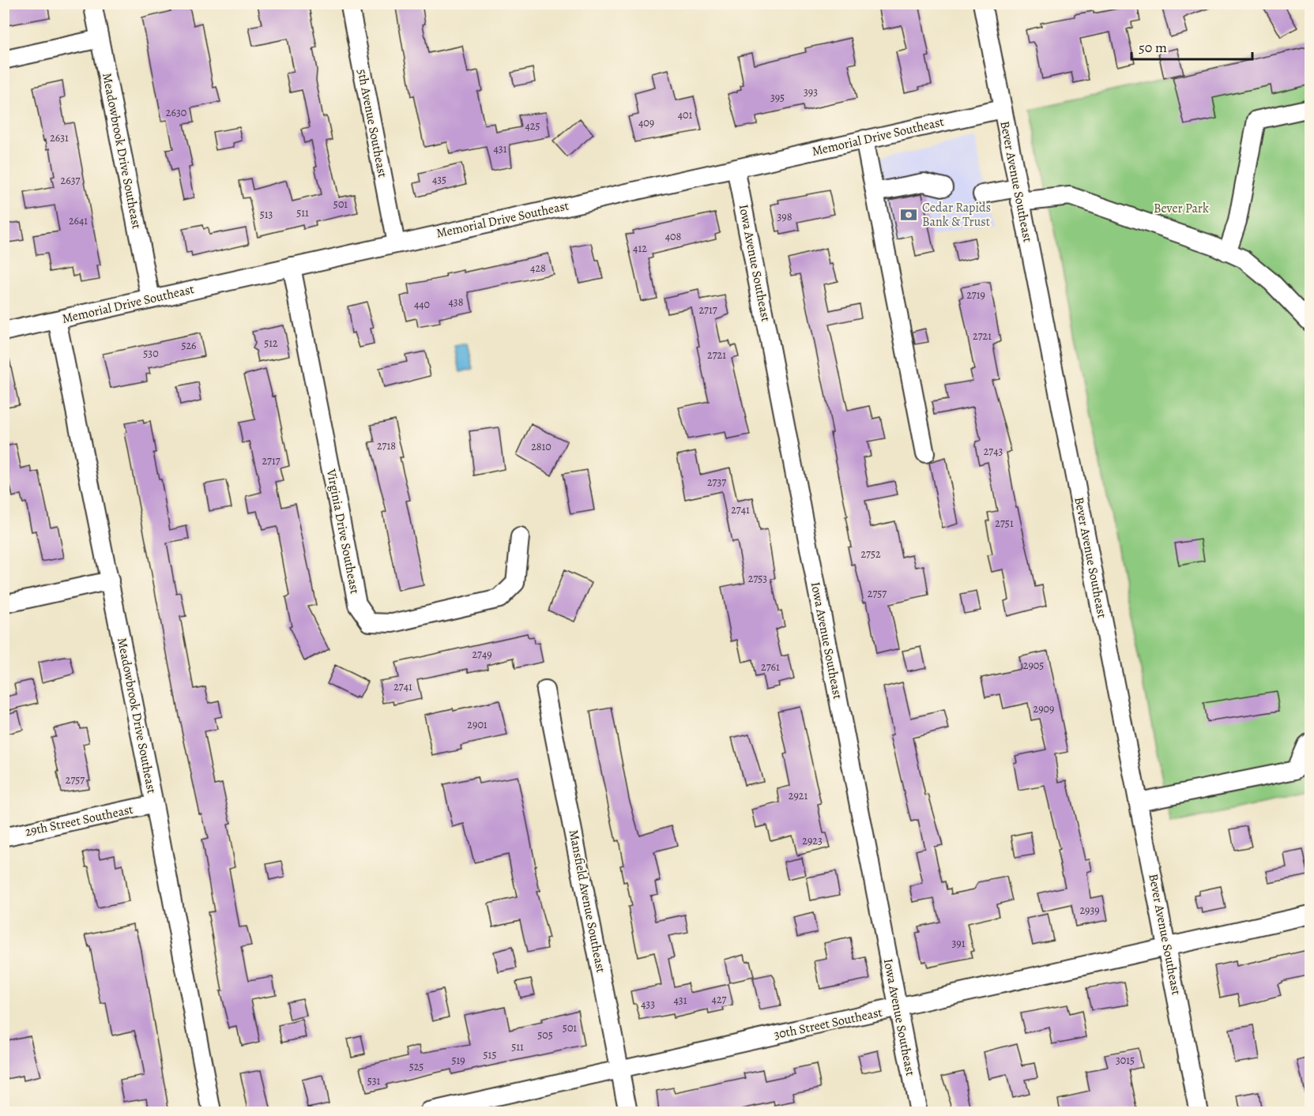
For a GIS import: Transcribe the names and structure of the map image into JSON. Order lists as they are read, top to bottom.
{
  "streets": {
    "street": [
      "5th Avenue Southeast",
      "Memorial Drive Southeast",
      "Meadowbrook Drive Southeast",
      "Bever Avenue Southeast",
      "Iowa Avenue Southeast",
      "Virginia Drive Southeast",
      "29th Street Southeast",
      "Mansfield Avenue Southeast",
      "30th Street Southeast"
    ]
  },
  "crossings": [
    ["5th Avenue Southeast", "Memorial Drive Southeast"],
    ["Memorial Drive Southeast", "Meadowbrook Drive Southeast"],
    ["Memorial Drive Southeast", "Bever Avenue Southeast"],
    ["Memorial Drive Southeast", "Iowa Avenue Southeast"],
    ["Memorial Drive Southeast", "Virginia Drive Southeast"],
    ["Meadowbrook Drive Southeast", "29th Street Southeast"],
    ["Bever Avenue Southeast", "30th Street Southeast"],
    ["Iowa Avenue Southeast", "30th Street Southeast"],
    ["Mansfield Avenue Southeast", "30th Street Southeast"]
  ],
  "parks": ["Bever Park"],
  "places": {
    "bank": ["Cedar Rapids Bank & Trust"]
  },
  "house_numbers": [
    "393",
    "395",
    "2630",
    "401",
    "409",
    "425",
    "2631",
    "431",
    "435",
    "2637",
    "501",
    "511",
    "513",
    "398",
    "2641",
    "408",
    "412",
    "428",
    "2719",
    "438",
    "440",
    "2717",
    "2721",
    "512",
    "526",
    "530",
    "2721",
    "2718",
    "2810",
    "2743",
    "2717",
    "2737",
    "2741",
    "2751",
    "2752",
    "2753",
    "2757",
    "2749",
    "2905",
    "2761",
    "2741",
    "2909",
    "2901",
    "2757",
    "2921",
    "2923",
    "2939",
    "391",
    "427",
    "431",
    "433",
    "501",
    "505",
    "511",
    "515",
    "519",
    "3015",
    "525",
    "531"
  ],
  "scale_bar": "50 m"
}
